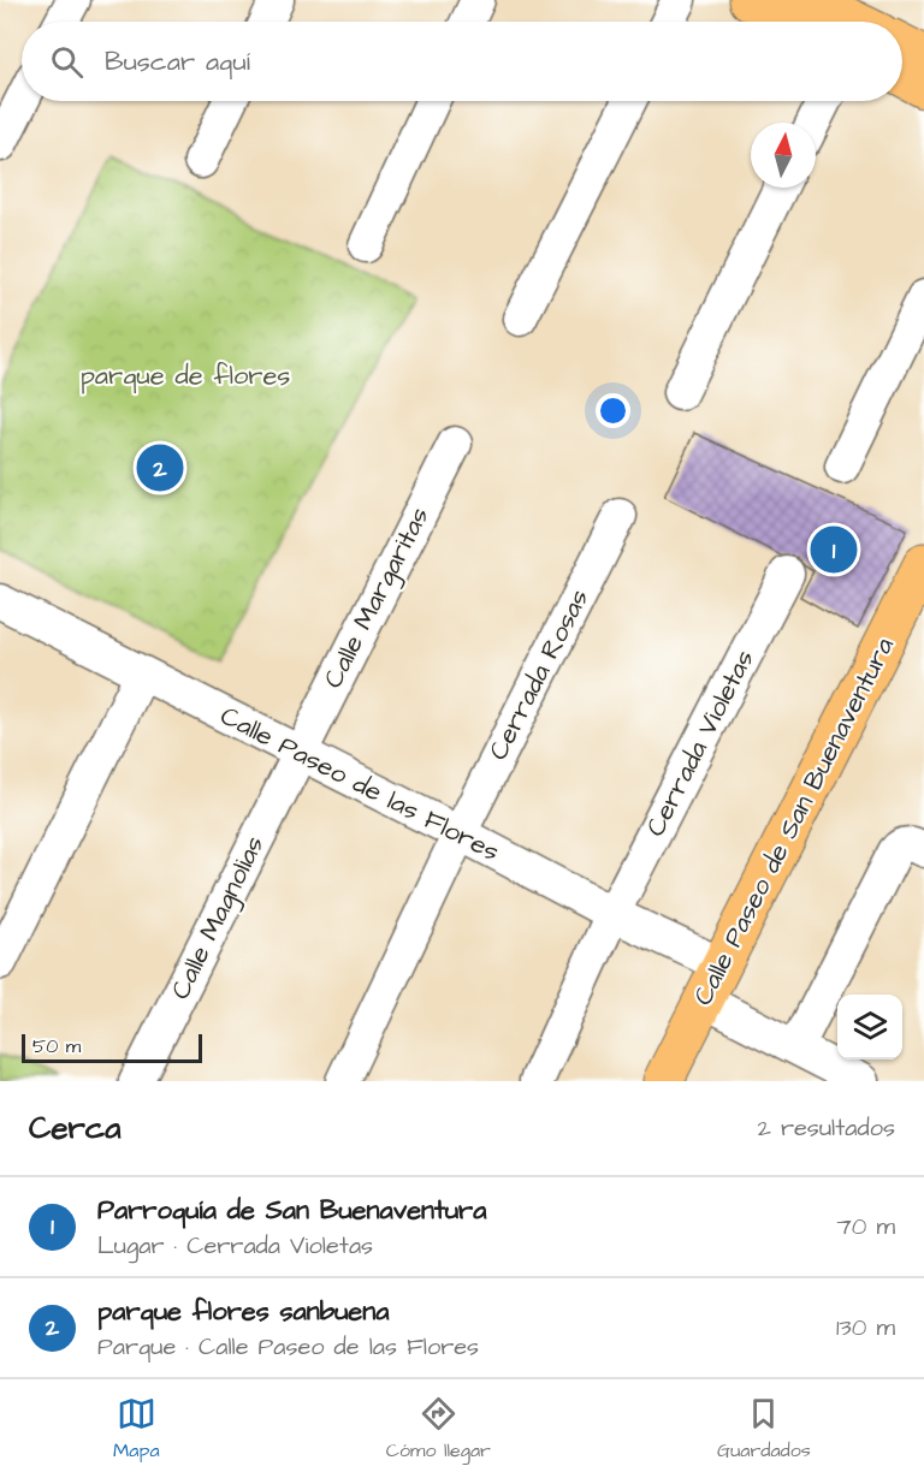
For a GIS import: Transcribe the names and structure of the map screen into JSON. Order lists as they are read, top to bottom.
{
  "streets": {
    "main road": ["Calle Paseo de San Buenaventura"],
    "street": [
      "Calle Margaritas",
      "Cerrada Rosas",
      "Cerrada Violetas",
      "Calle Paseo de las Flores",
      "Calle Magnolias"
    ]
  },
  "crossings": [
    ["Calle Margaritas", "Calle Paseo de las Flores"],
    ["Calle Margaritas", "Calle Magnolias"],
    ["Cerrada Rosas", "Calle Paseo de las Flores"],
    ["Cerrada Violetas", "Calle Paseo de las Flores"],
    ["Calle Paseo de las Flores", "Calle Paseo de San Buenaventura"],
    ["Calle Paseo de las Flores", "Calle Magnolias"]
  ],
  "parks": ["parque de flores"],
  "scale_bar": "50 m",
  "north": "top",
  "page": {
    "search": "Buscar aquí",
    "pins": ["2", "1"],
    "scale": "50 m",
    "heading": ["Cerca", "2 resultados"],
    "list": [
      {
        "mark": "1",
        "name": "Parroquía de San Buenaventura",
        "note": "Lugar · Cerrada Violetas",
        "value": "70 m"
      },
      {
        "mark": "2",
        "name": "parque flores sanbuena",
        "note": "Parque · Calle Paseo de las Flores",
        "value": "130 m"
      }
    ],
    "nav": ["Mapa", "Cómo llegar", "Guardados"]
  }
}
